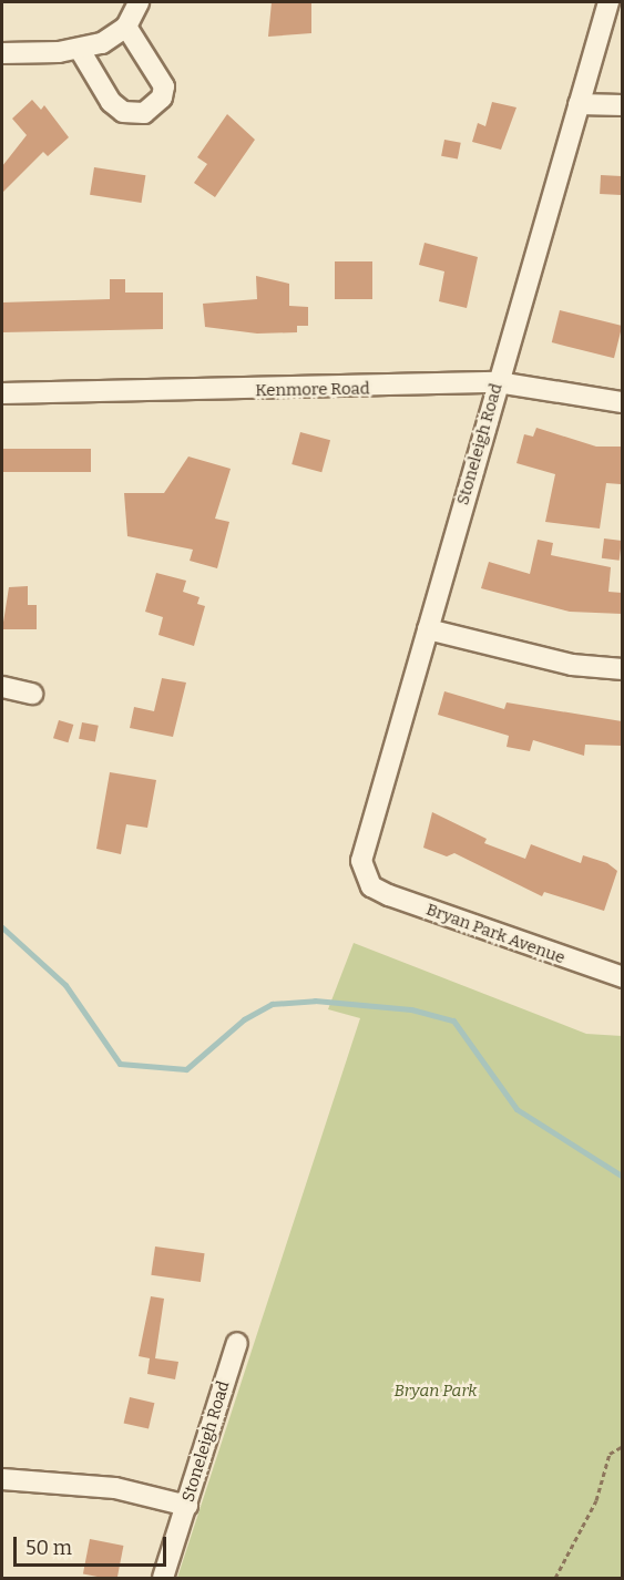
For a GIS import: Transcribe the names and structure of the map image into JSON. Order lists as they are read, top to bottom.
{
  "streets": {
    "street": ["Kenmore Road", "Stoneleigh Road", "Bryan Park Avenue"]
  },
  "crossings": [
    ["Kenmore Road", "Stoneleigh Road"],
    ["Stoneleigh Road", "Bryan Park Avenue"]
  ],
  "parks": ["Bryan Park"],
  "scale_bar": "50 m"
}
